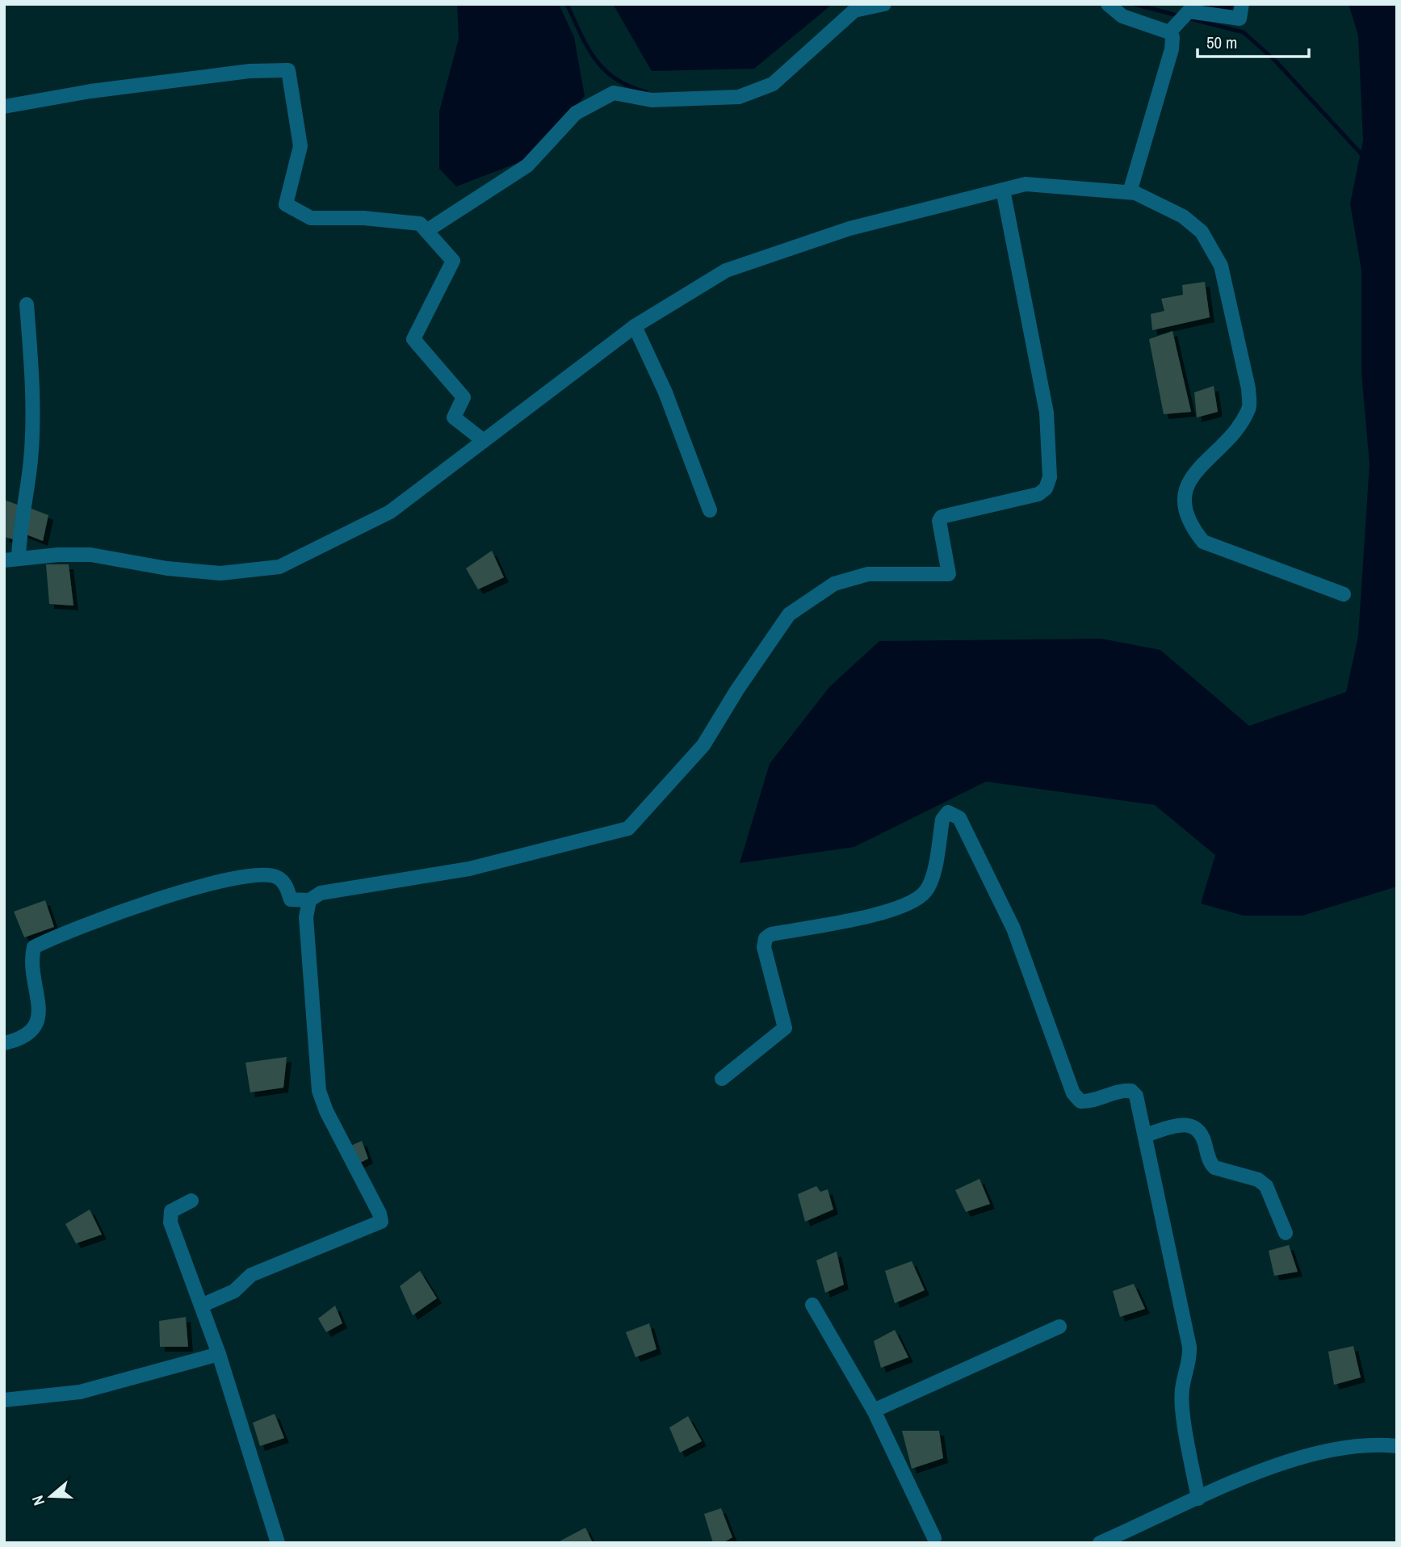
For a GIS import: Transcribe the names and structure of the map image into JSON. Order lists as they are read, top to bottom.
{
  "scale_bar": "50 m",
  "north": "left"
}
